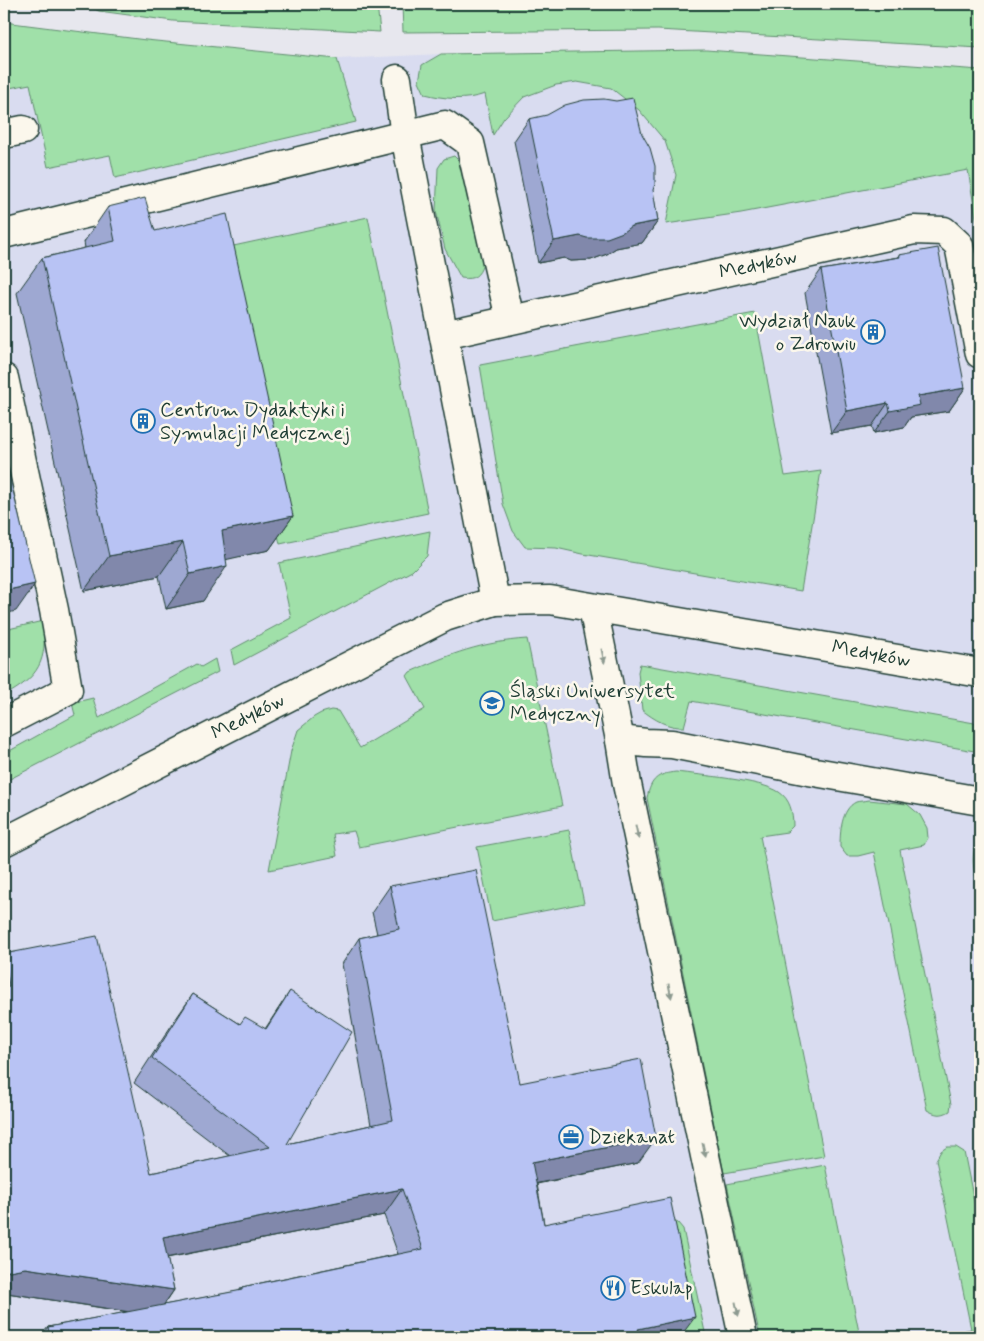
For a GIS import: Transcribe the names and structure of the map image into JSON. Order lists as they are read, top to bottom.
{
  "streets": {
    "lane": ["Medyków"]
  },
  "places": {
    "building": ["Wydział Nauk o Zdrowiu", "Centrum Dydaktyki i Symulacji Medycznej"],
    "school or university": ["Śląski Uniwersytet Medyczny"],
    "office": ["Dziekanat"],
    "restaurant": ["Eskulap"]
  }
}
